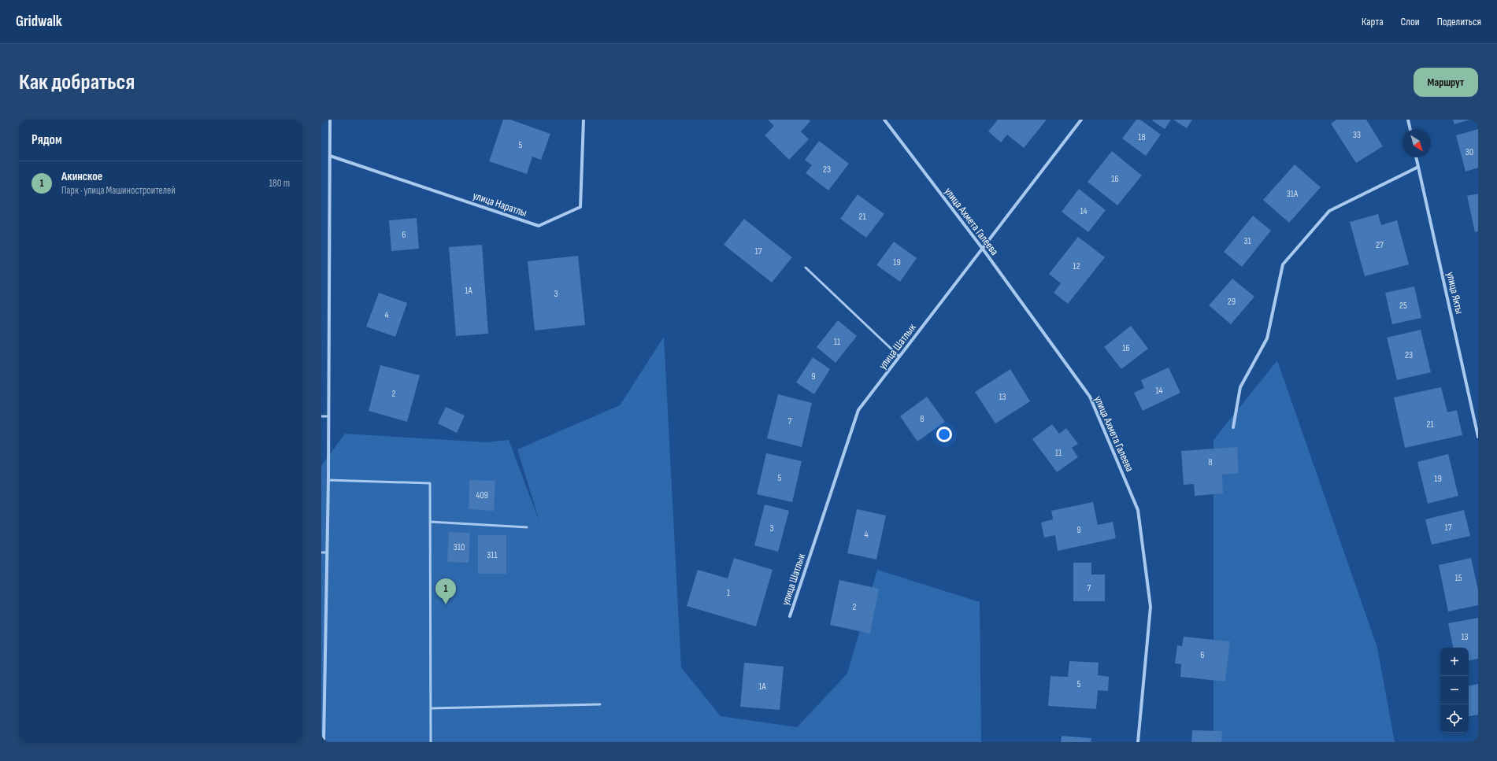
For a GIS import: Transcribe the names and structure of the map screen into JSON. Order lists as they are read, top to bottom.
{
  "streets": {
    "street": [
      "улица Наратлы",
      "улица Ахмета Галеева",
      "улица Якты",
      "улица Шатлык"
    ]
  },
  "crossings": [
    ["улица Ахмета Галеева", "улица Шатлык"]
  ],
  "house_numbers": [
    "33",
    "18",
    "5",
    "30",
    "23",
    "16",
    "31А",
    "14",
    "21",
    "6",
    "31",
    "27",
    "17",
    "19",
    "12",
    "1А",
    "3",
    "29",
    "25",
    "4",
    "11",
    "16",
    "23",
    "9",
    "14",
    "2",
    "13",
    "8",
    "7",
    "21",
    "11",
    "8",
    "5",
    "19",
    "409",
    "17",
    "3",
    "9",
    "4",
    "310",
    "311",
    "15",
    "7",
    "1",
    "2",
    "13",
    "6",
    "5",
    "1А"
  ],
  "north": "bottom right",
  "page": {
    "header": "Gridwalk",
    "nav": ["Карта", "Слои", "Поделиться"],
    "buttons": "Маршрут",
    "title": "Как добраться",
    "heading": "Рядом",
    "list": [
      {
        "mark": "1",
        "name": "Акинское",
        "note": "Парк · улица Машиностроителей",
        "value": "180 m"
      }
    ],
    "pins": "1",
    "map_buttons": ["+", "−"]
  }
}
